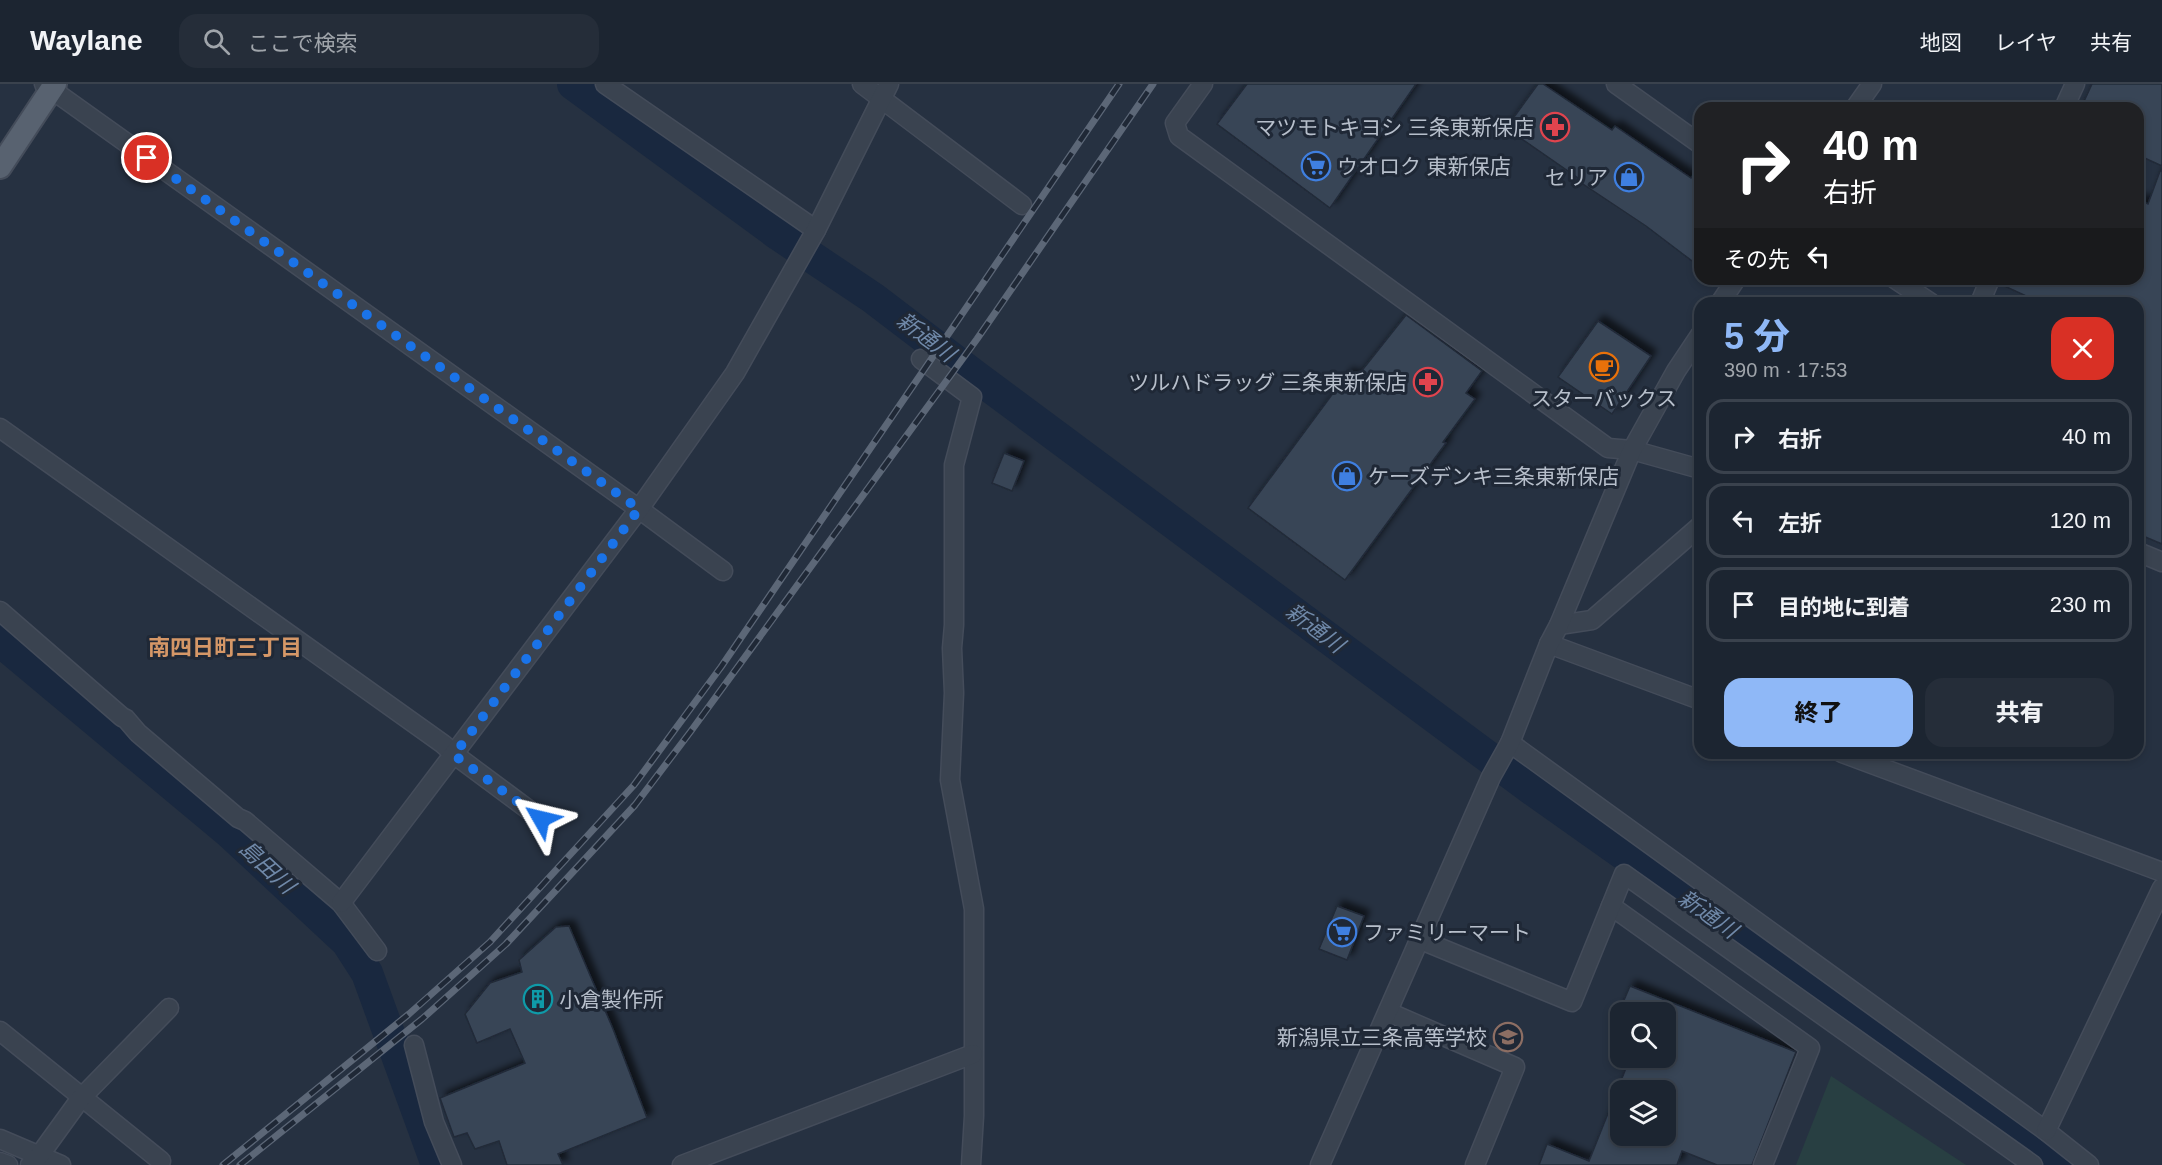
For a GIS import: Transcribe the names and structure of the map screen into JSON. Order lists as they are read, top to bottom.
{
  "districts": ["南四日町三丁目"],
  "water": ["新通川", "島田川"],
  "places": {
    "pharmacy": ["マツモトキヨシ 三条東新保店", "ツルハドラッグ 三条東新保店"],
    "supermarket": ["ウオロク 東新保店", "ファミリーマート"],
    "shop": ["セリア", "ケーズデンキ三条東新保店"],
    "cafe": ["スターバックス"],
    "building": ["小倉製作所"],
    "school or university": ["新潟県立三条高等学校"]
  },
  "page": {
    "header": "Waylane",
    "search": "ここで検索",
    "nav": ["地図", "レイヤ", "共有"],
    "turn": ["40 m", "右折"],
    "then": "その先",
    "heading": ["5 分", "390 m · 17:53"],
    "list": [
      {
        "name": "右折",
        "value": "40 m"
      },
      {
        "name": "左折",
        "value": "120 m"
      },
      {
        "name": "目的地に到着",
        "value": "230 m"
      }
    ],
    "buttons": ["終了", "共有"]
  }
}
